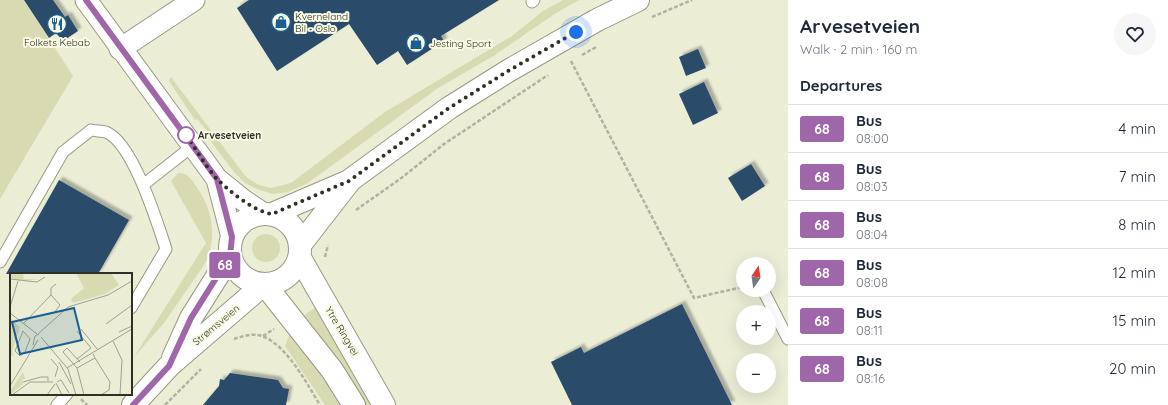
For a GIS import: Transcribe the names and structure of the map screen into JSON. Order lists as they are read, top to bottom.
{
  "streets": {
    "main road": ["Strømsveien", "Ytre Ringvei"]
  },
  "crossings": [
    ["Strømsveien", "Ytre Ringvei"]
  ],
  "places": {
    "shop": ["Kverneland Bil - Oslo", "Jesting Sport"],
    "restaurant": ["Folkets Kebab"],
    "other": ["Arvesetveien"]
  },
  "lines": ["bus line 68"],
  "north": "top",
  "page": {
    "on_map": "68",
    "heading": [
      ["Arvesetveien", "Walk · 2 min · 160 m"],
      "Departures"
    ],
    "list": [
      {
        "mark": "68",
        "name": "Bus",
        "note": "08:00",
        "value": "4 min"
      },
      {
        "mark": "68",
        "name": "Bus",
        "note": "08:03",
        "value": "7 min"
      },
      {
        "mark": "68",
        "name": "Bus",
        "note": "08:04",
        "value": "8 min"
      },
      {
        "mark": "68",
        "name": "Bus",
        "note": "08:08",
        "value": "12 min"
      },
      {
        "mark": "68",
        "name": "Bus",
        "note": "08:11",
        "value": "15 min"
      },
      {
        "mark": "68",
        "name": "Bus",
        "note": "08:16",
        "value": "20 min"
      }
    ],
    "map_buttons": ["+", "−"]
  }
}
